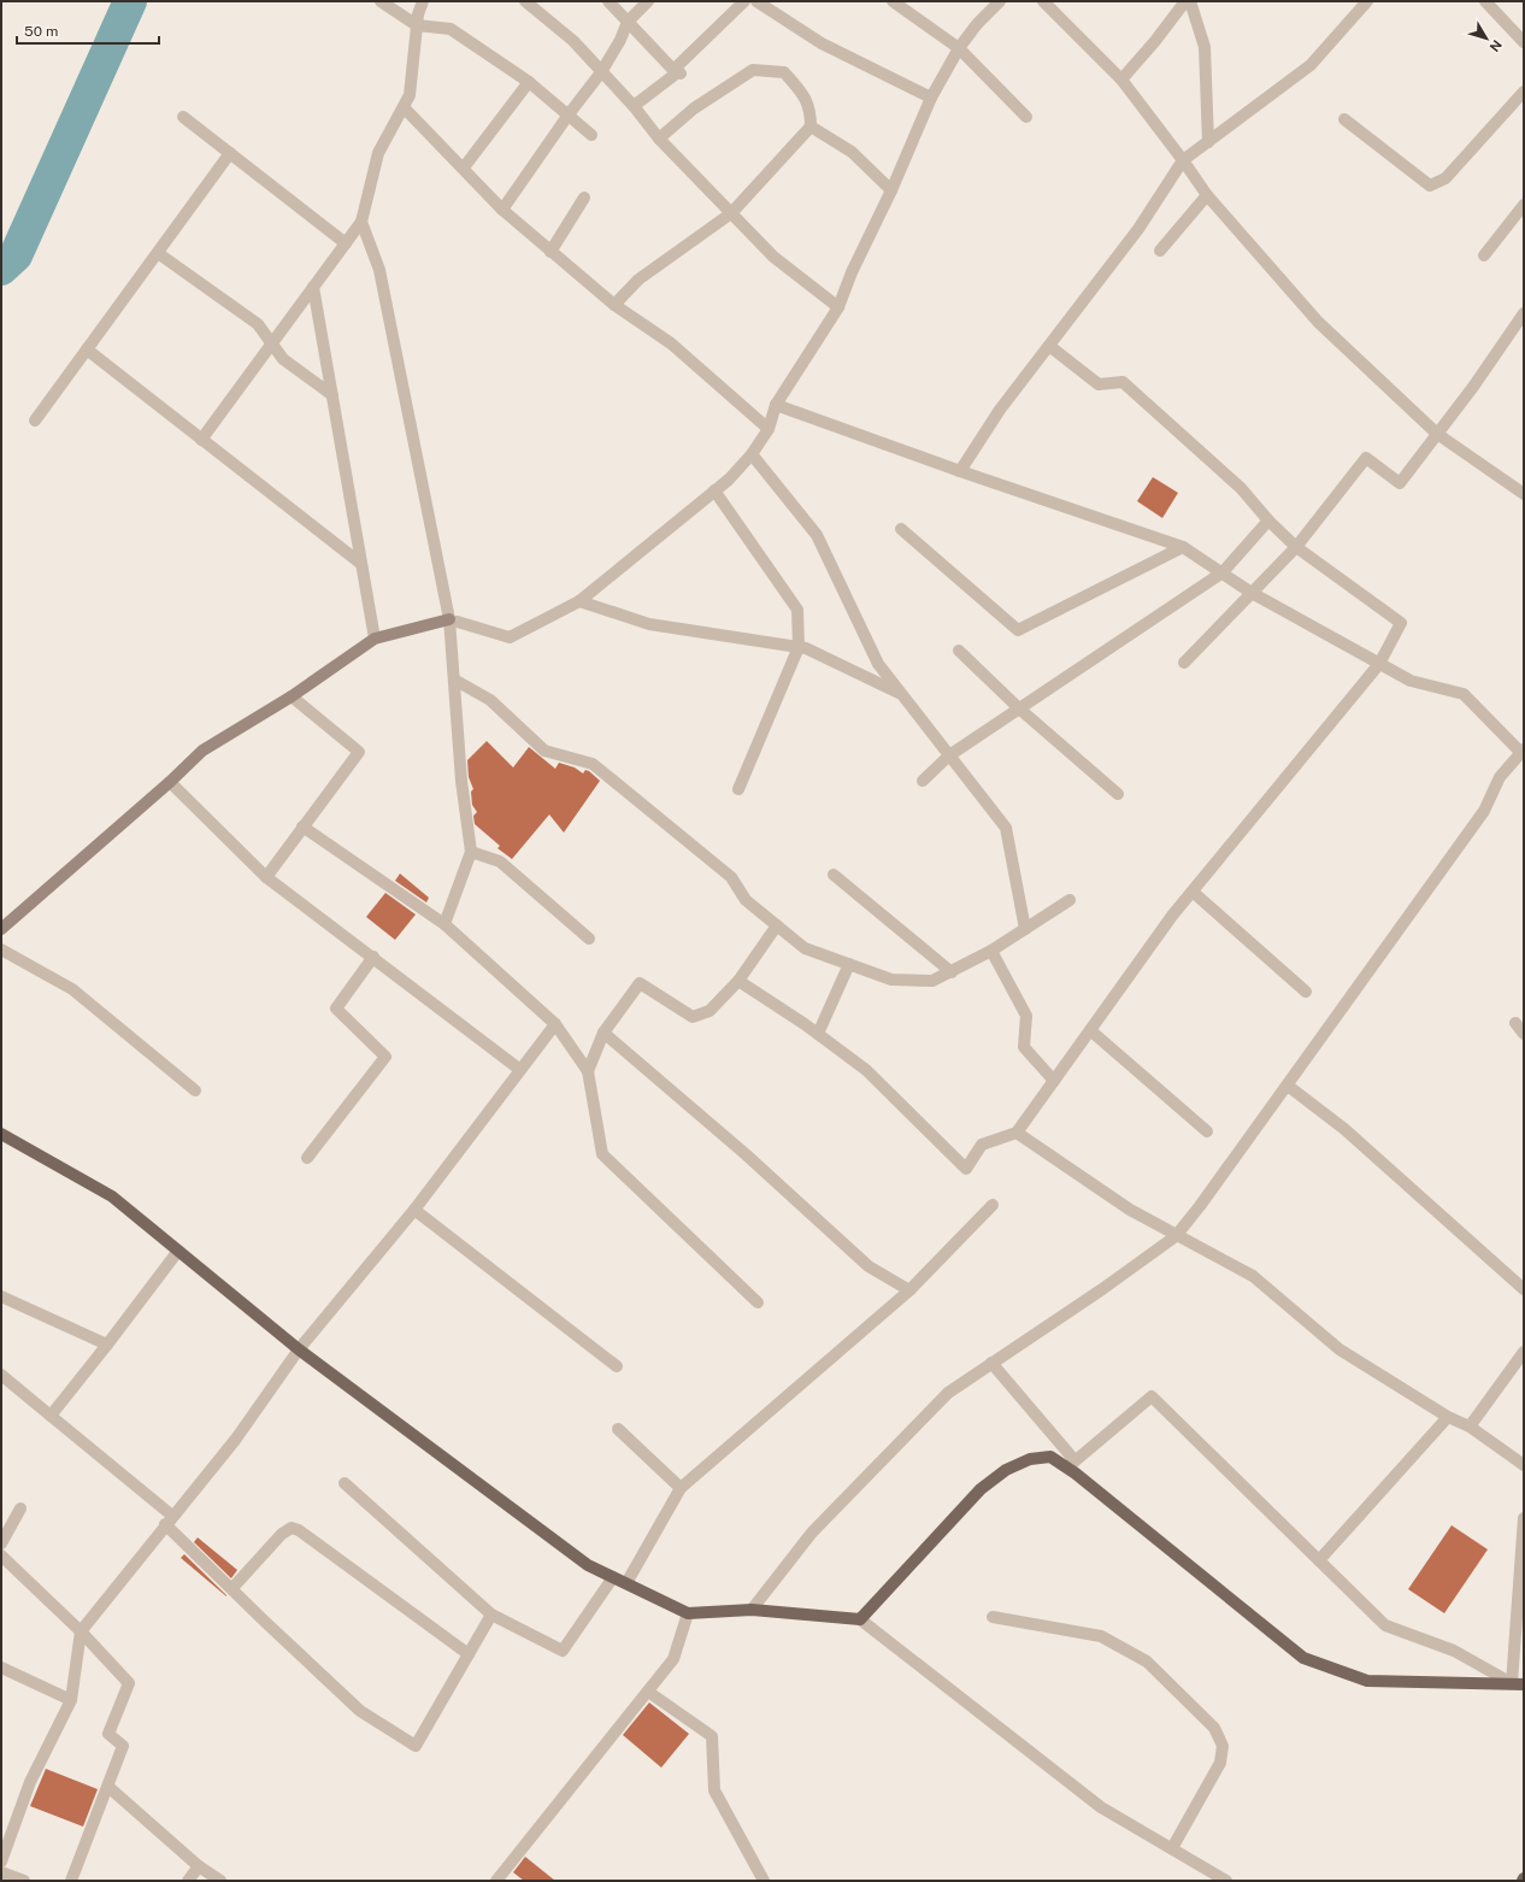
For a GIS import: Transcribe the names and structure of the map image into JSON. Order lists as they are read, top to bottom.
{
  "scale_bar": "50 m",
  "north": "bottom right"
}
